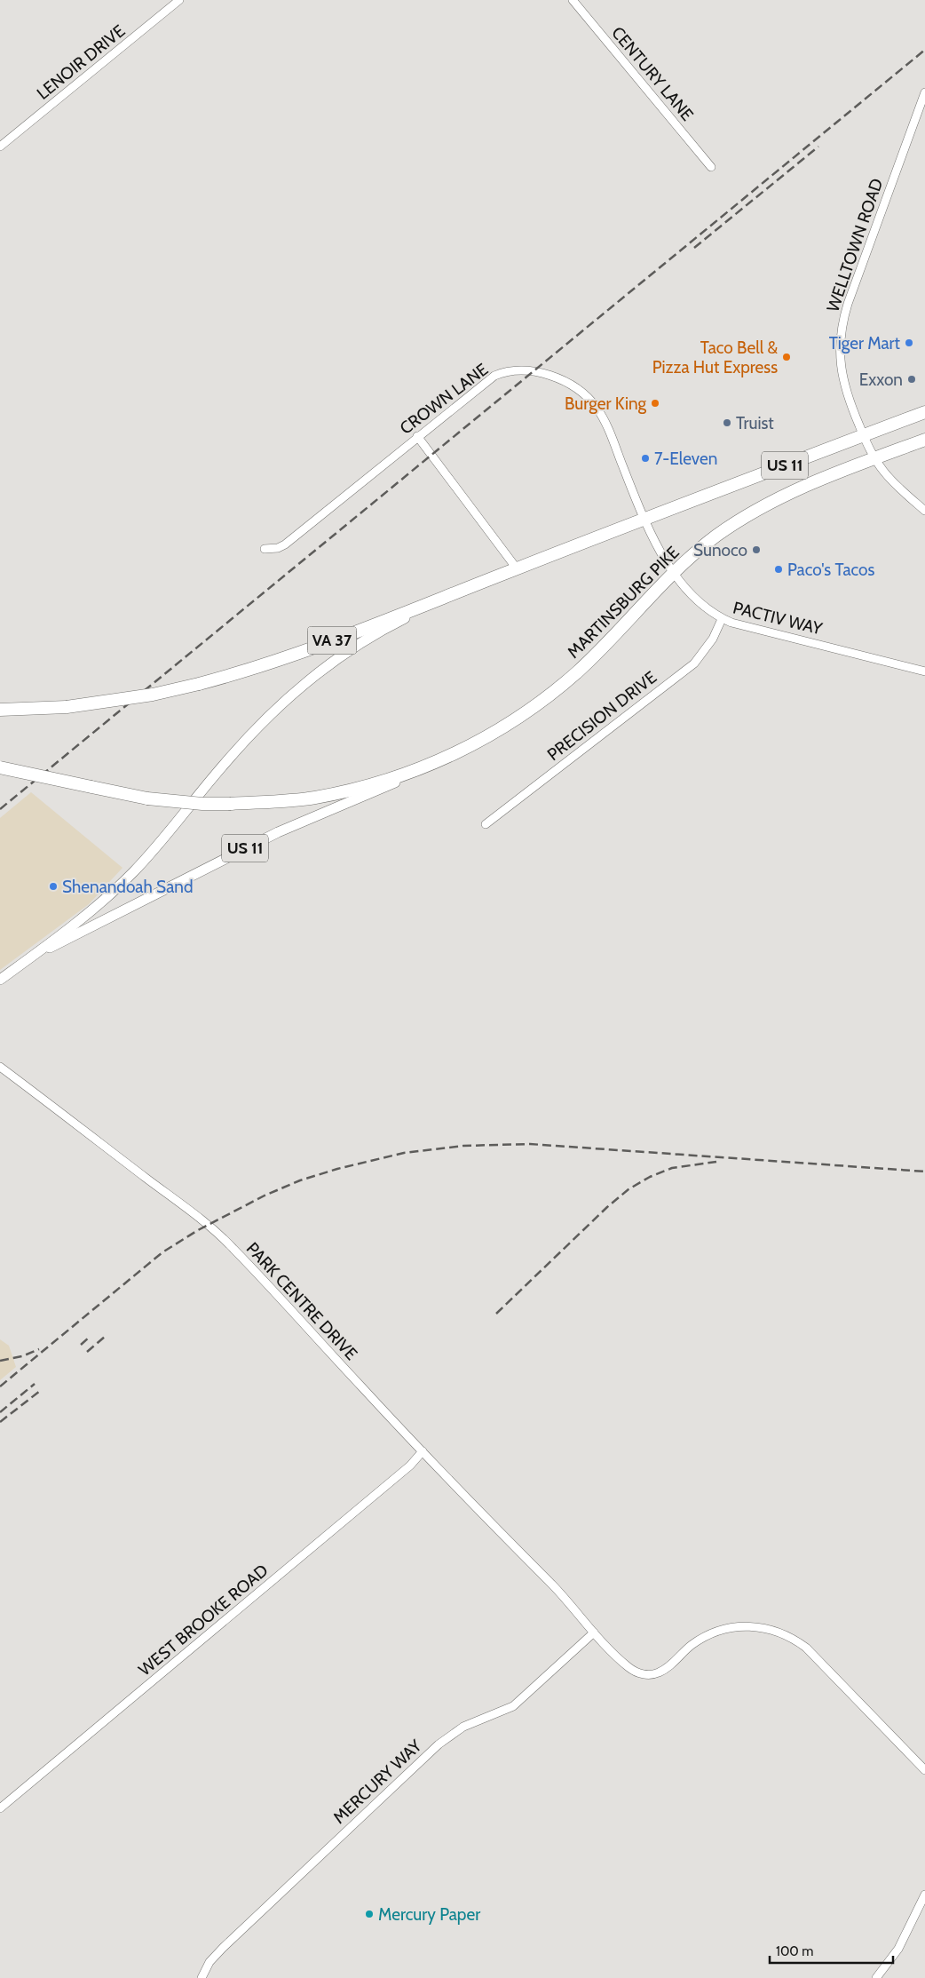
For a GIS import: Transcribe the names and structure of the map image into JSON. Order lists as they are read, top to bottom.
{
  "streets": {
    "highway": ["US 11", "MARTINSBURG PIKE", "VA 37"],
    "street": [
      "LENOIR DRIVE",
      "CENTURY LANE",
      "WELLTOWN ROAD",
      "CROWN LANE",
      "PACTIV WAY",
      "PRECISION DRIVE",
      "PARK CENTRE DRIVE",
      "WEST BROOKE ROAD",
      "MERCURY WAY"
    ]
  },
  "crossings": [
    ["WELLTOWN ROAD", "US 11"],
    ["WELLTOWN ROAD", "MARTINSBURG PIKE"],
    ["CROWN LANE", "US 11"],
    ["CROWN LANE", "PACTIV WAY"],
    ["US 11", "MARTINSBURG PIKE"],
    ["US 11", "PACTIV WAY"],
    ["US 11", "VA 37"],
    ["MARTINSBURG PIKE", "PACTIV WAY"],
    ["PACTIV WAY", "PRECISION DRIVE"],
    ["PARK CENTRE DRIVE", "WEST BROOKE ROAD"],
    ["PARK CENTRE DRIVE", "MERCURY WAY"]
  ],
  "places": [
    "Tiger Mart",
    "Taco Bell & Pizza Hut Express",
    "Exxon",
    "Burger King",
    "Truist",
    "7-Eleven",
    "Sunoco",
    "Paco's Tacos",
    "Shenandoah Sand",
    "Mercury Paper"
  ],
  "scale_bar": "100 m"
}
